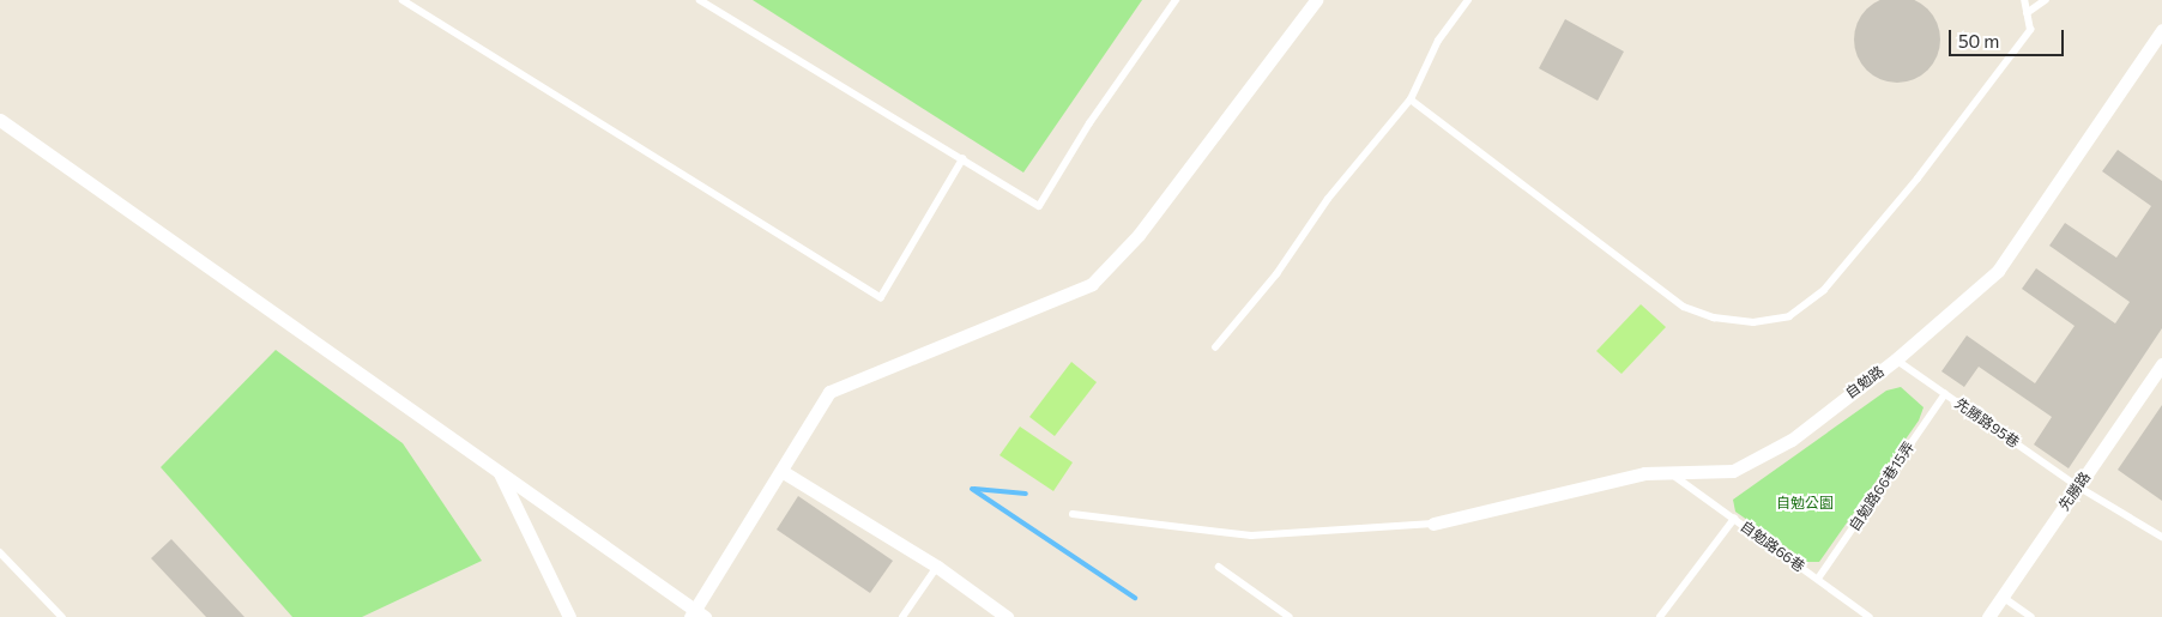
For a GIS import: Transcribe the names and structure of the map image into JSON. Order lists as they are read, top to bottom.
{
  "streets": {
    "street": ["自勉路", "先勝路"],
    "lane": ["先勝路95巷", "自勉路66巷15弄", "自勉路66巷"]
  },
  "crossings": [
    ["自勉路", "先勝路95巷"],
    ["自勉路", "自勉路66巷"],
    ["先勝路95巷", "自勉路66巷15弄"],
    ["先勝路95巷", "先勝路"],
    ["自勉路66巷15弄", "自勉路66巷"]
  ],
  "parks": ["自勉公園"],
  "scale_bar": "50 m"
}
